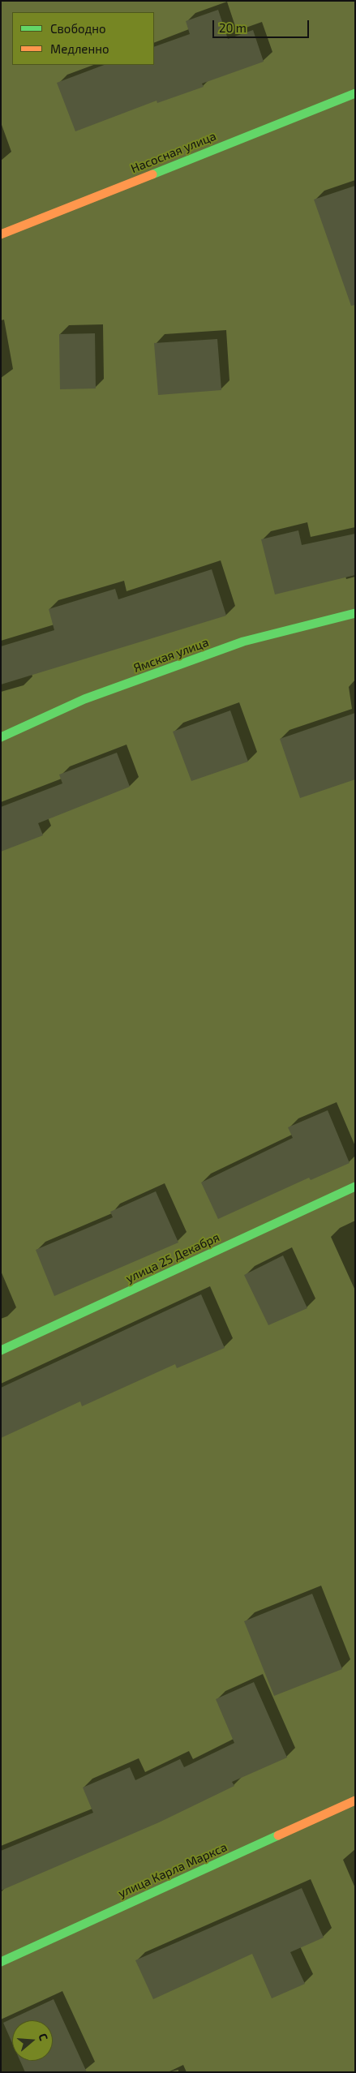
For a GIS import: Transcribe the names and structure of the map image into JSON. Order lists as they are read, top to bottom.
{
  "streets": {
    "street": [
      "Насосная улица",
      "Ямская улица",
      "улица 25 Декабря",
      "улица Карла Маркса"
    ]
  },
  "legend": ["Свободно", "Медленно"],
  "scale_bar": "20 m",
  "north": "right"
}
